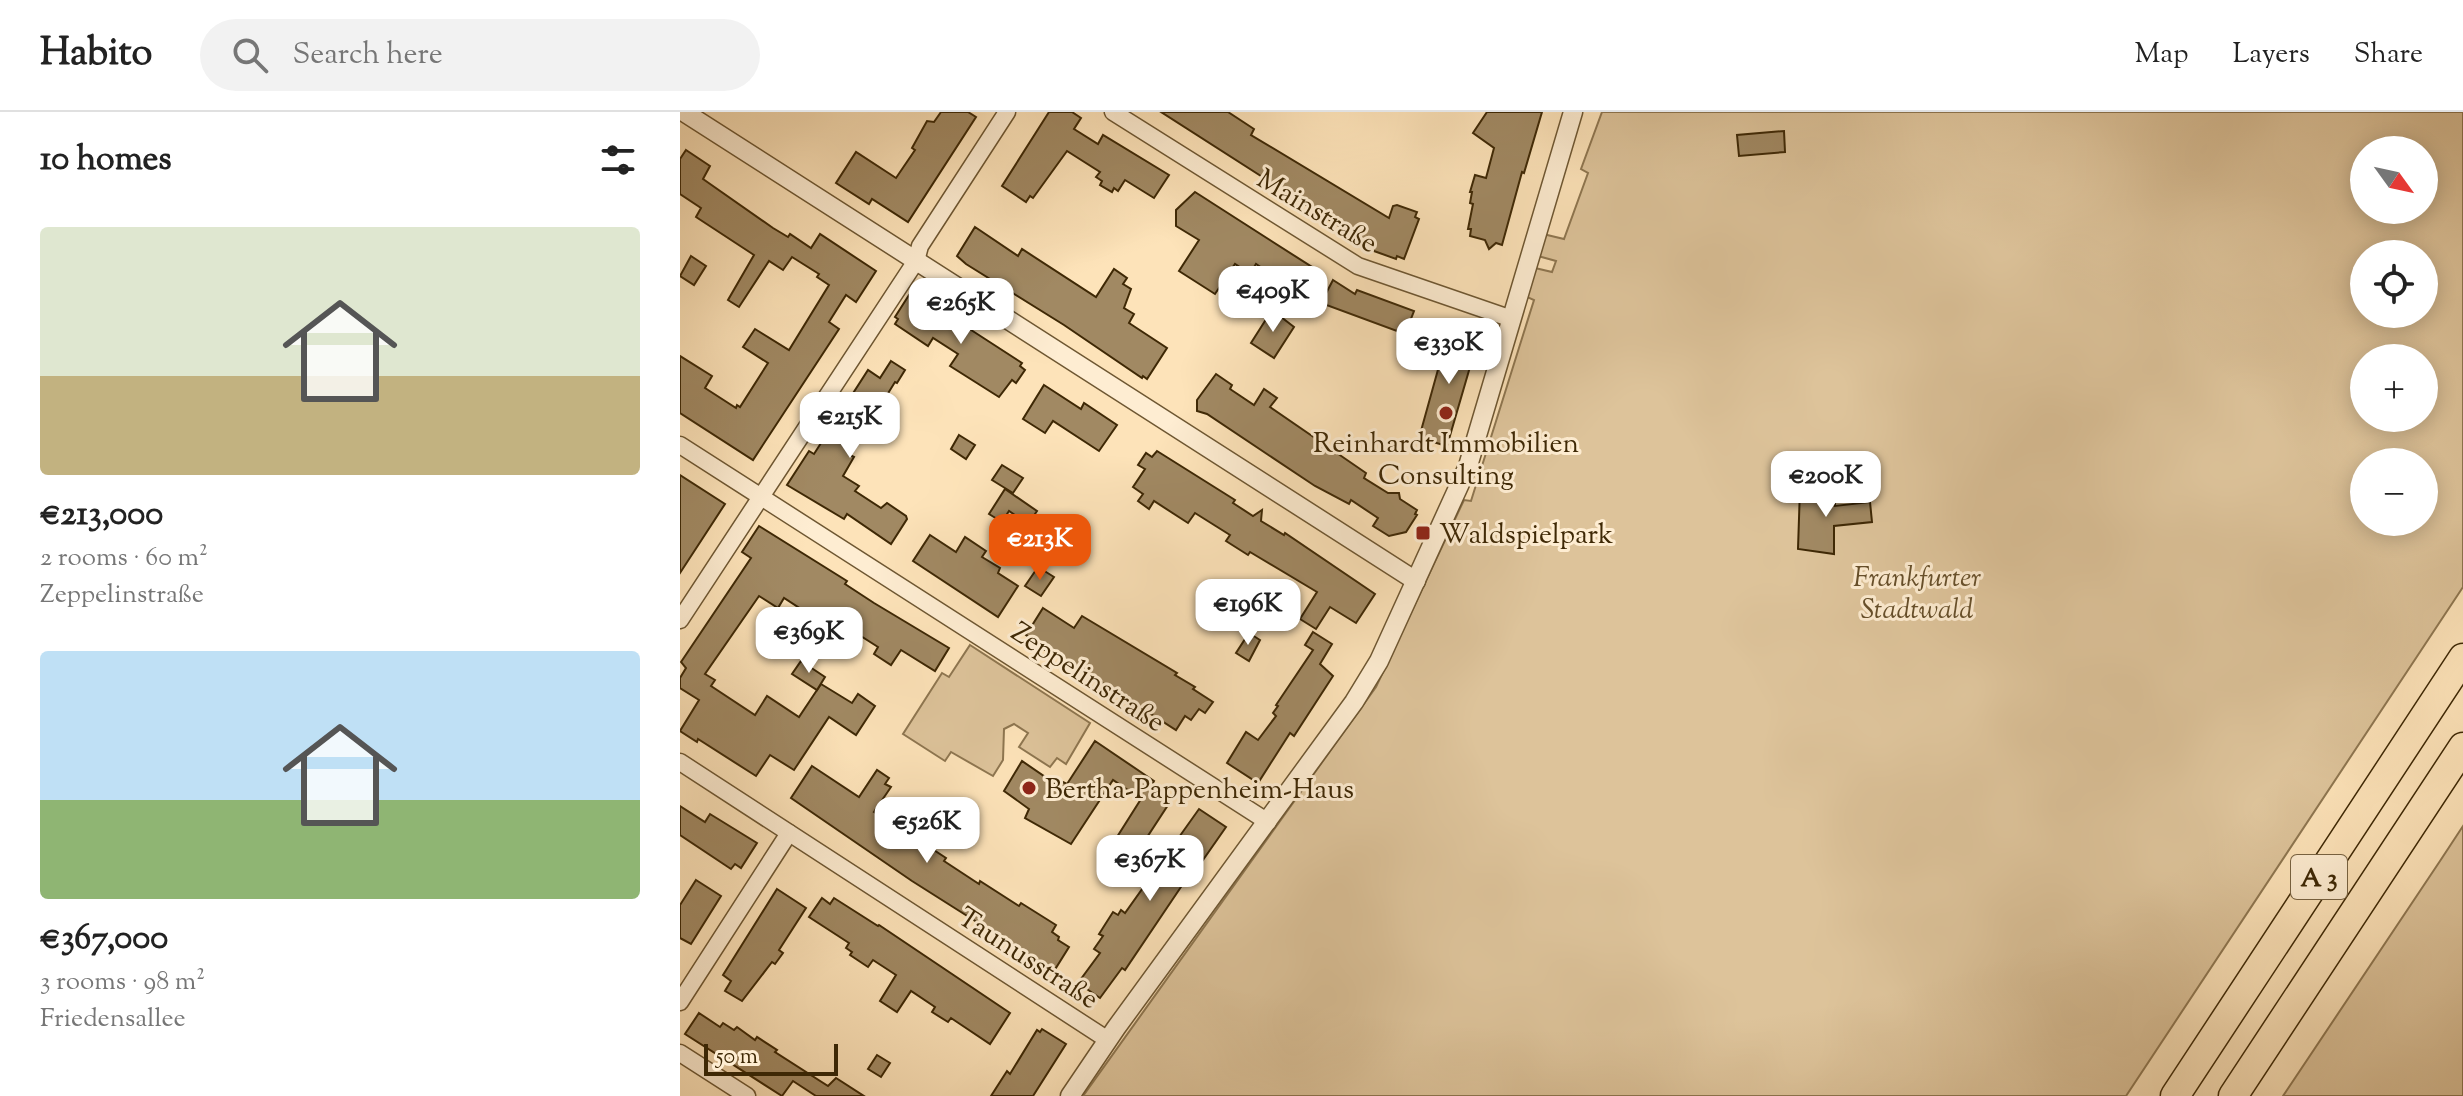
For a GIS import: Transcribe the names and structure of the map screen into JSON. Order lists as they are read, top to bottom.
{
  "streets": {
    "highway": ["A 3"],
    "street": ["Mainstraße", "Zeppelinstraße", "Taunusstraße"]
  },
  "parks": ["Frankfurter Stadtwald"],
  "places": {
    "other": ["Reinhardt Immobilien Consulting", "Bertha-Pappenheim-Haus"],
    "transit": ["Waldspielpark"]
  },
  "scale_bar": "50 m",
  "north": "bottom right",
  "page": {
    "header": "Habito",
    "search": "Search here",
    "nav": ["Map", "Layers", "Share"],
    "heading": "10 homes",
    "map_buttons": ["+", "−"],
    "list": [
      {
        "name": "€213,000",
        "note": "2 rooms · 60 m² · Zeppelinstraße"
      },
      {
        "name": "€367,000",
        "note": "3 rooms · 98 m² · Friedensallee"
      }
    ],
    "price": [
      "€409K",
      "€265K",
      "€330K",
      "€215K",
      "€200K",
      "€213K",
      "€196K",
      "€369K",
      "€526K",
      "€367K"
    ],
    "scale": "50 m"
  }
}
